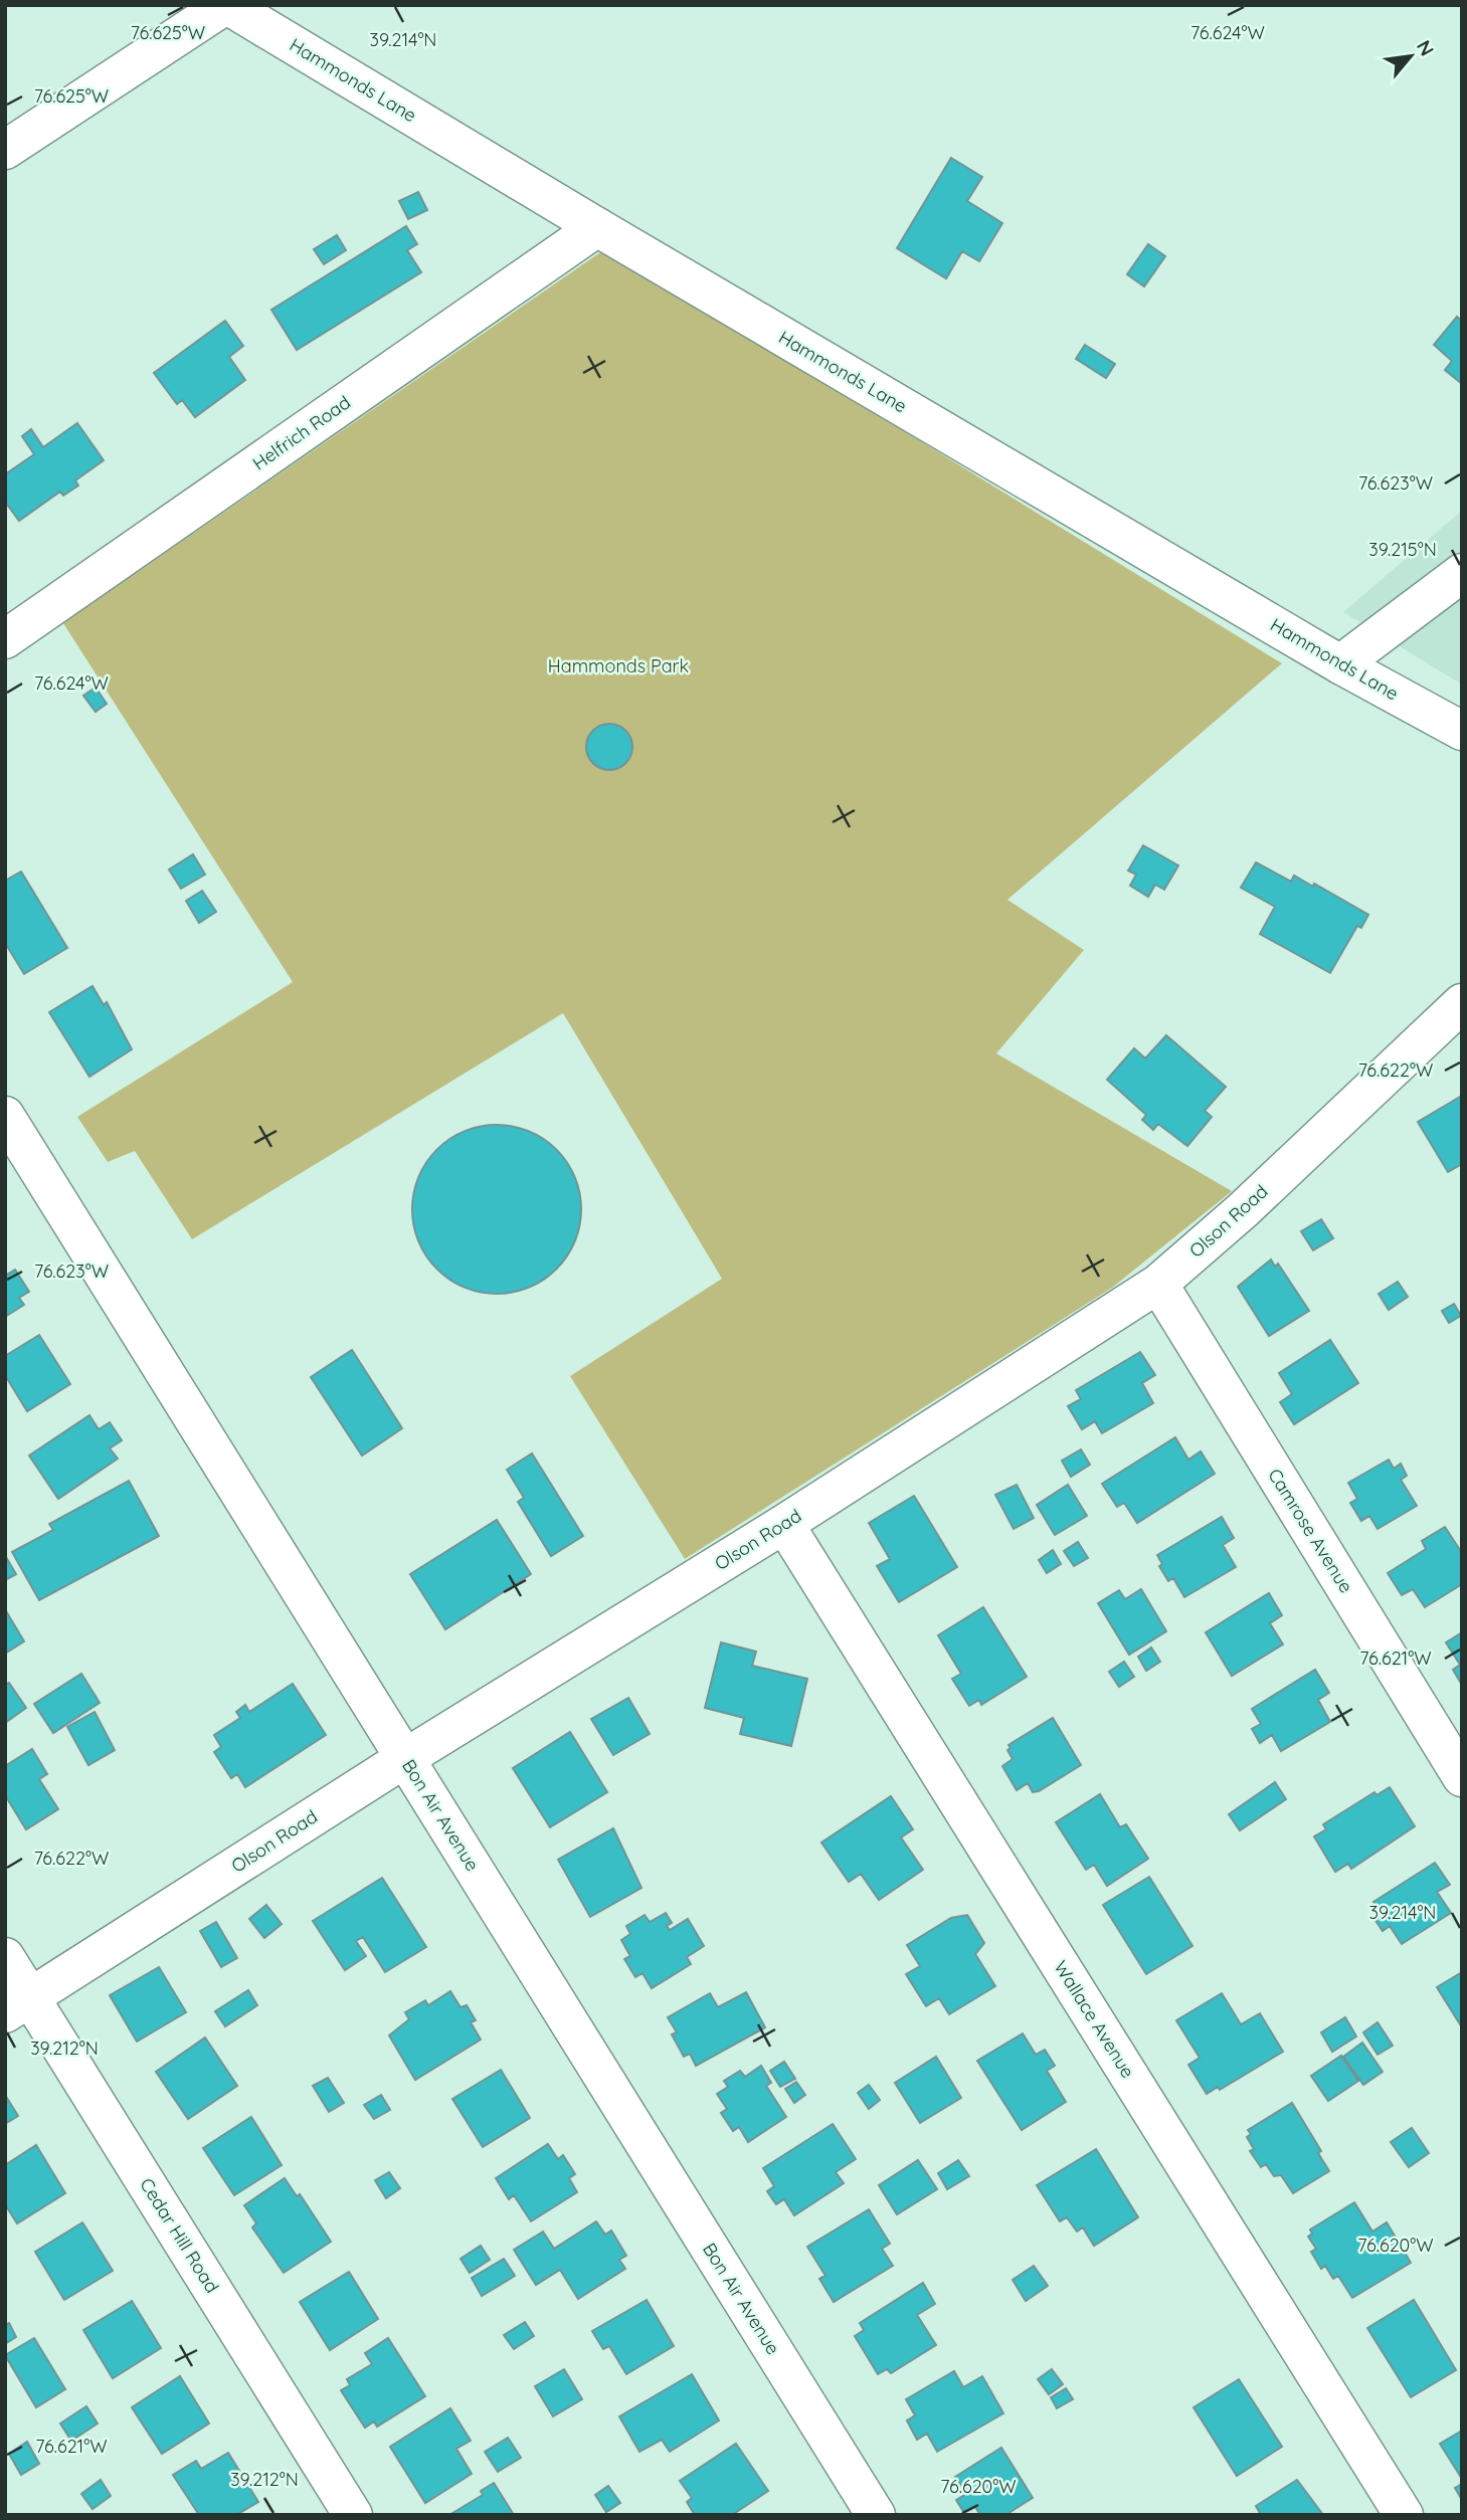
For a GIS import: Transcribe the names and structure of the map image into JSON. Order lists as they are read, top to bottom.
{
  "streets": {
    "main road": [
      "Hammonds Lane",
      "Helfrich Road",
      "Olson Road",
      "Camrose Avenue",
      "Bon Air Avenue",
      "Wallace Avenue",
      "Cedar Hill Road"
    ]
  },
  "crossings": [
    ["Hammonds Lane", "Helfrich Road"],
    ["Olson Road", "Camrose Avenue"],
    ["Olson Road", "Bon Air Avenue"],
    ["Olson Road", "Wallace Avenue"],
    ["Olson Road", "Cedar Hill Road"]
  ],
  "parks": ["Hammonds Park"],
  "north": "top right",
  "coordinates": [
    "76.625°W",
    "76.624°W",
    "39.214°N",
    "76.623°W",
    "39.215°N",
    "76.622°W",
    "76.621°W",
    "39.212°N",
    "76.620°W"
  ]
}
